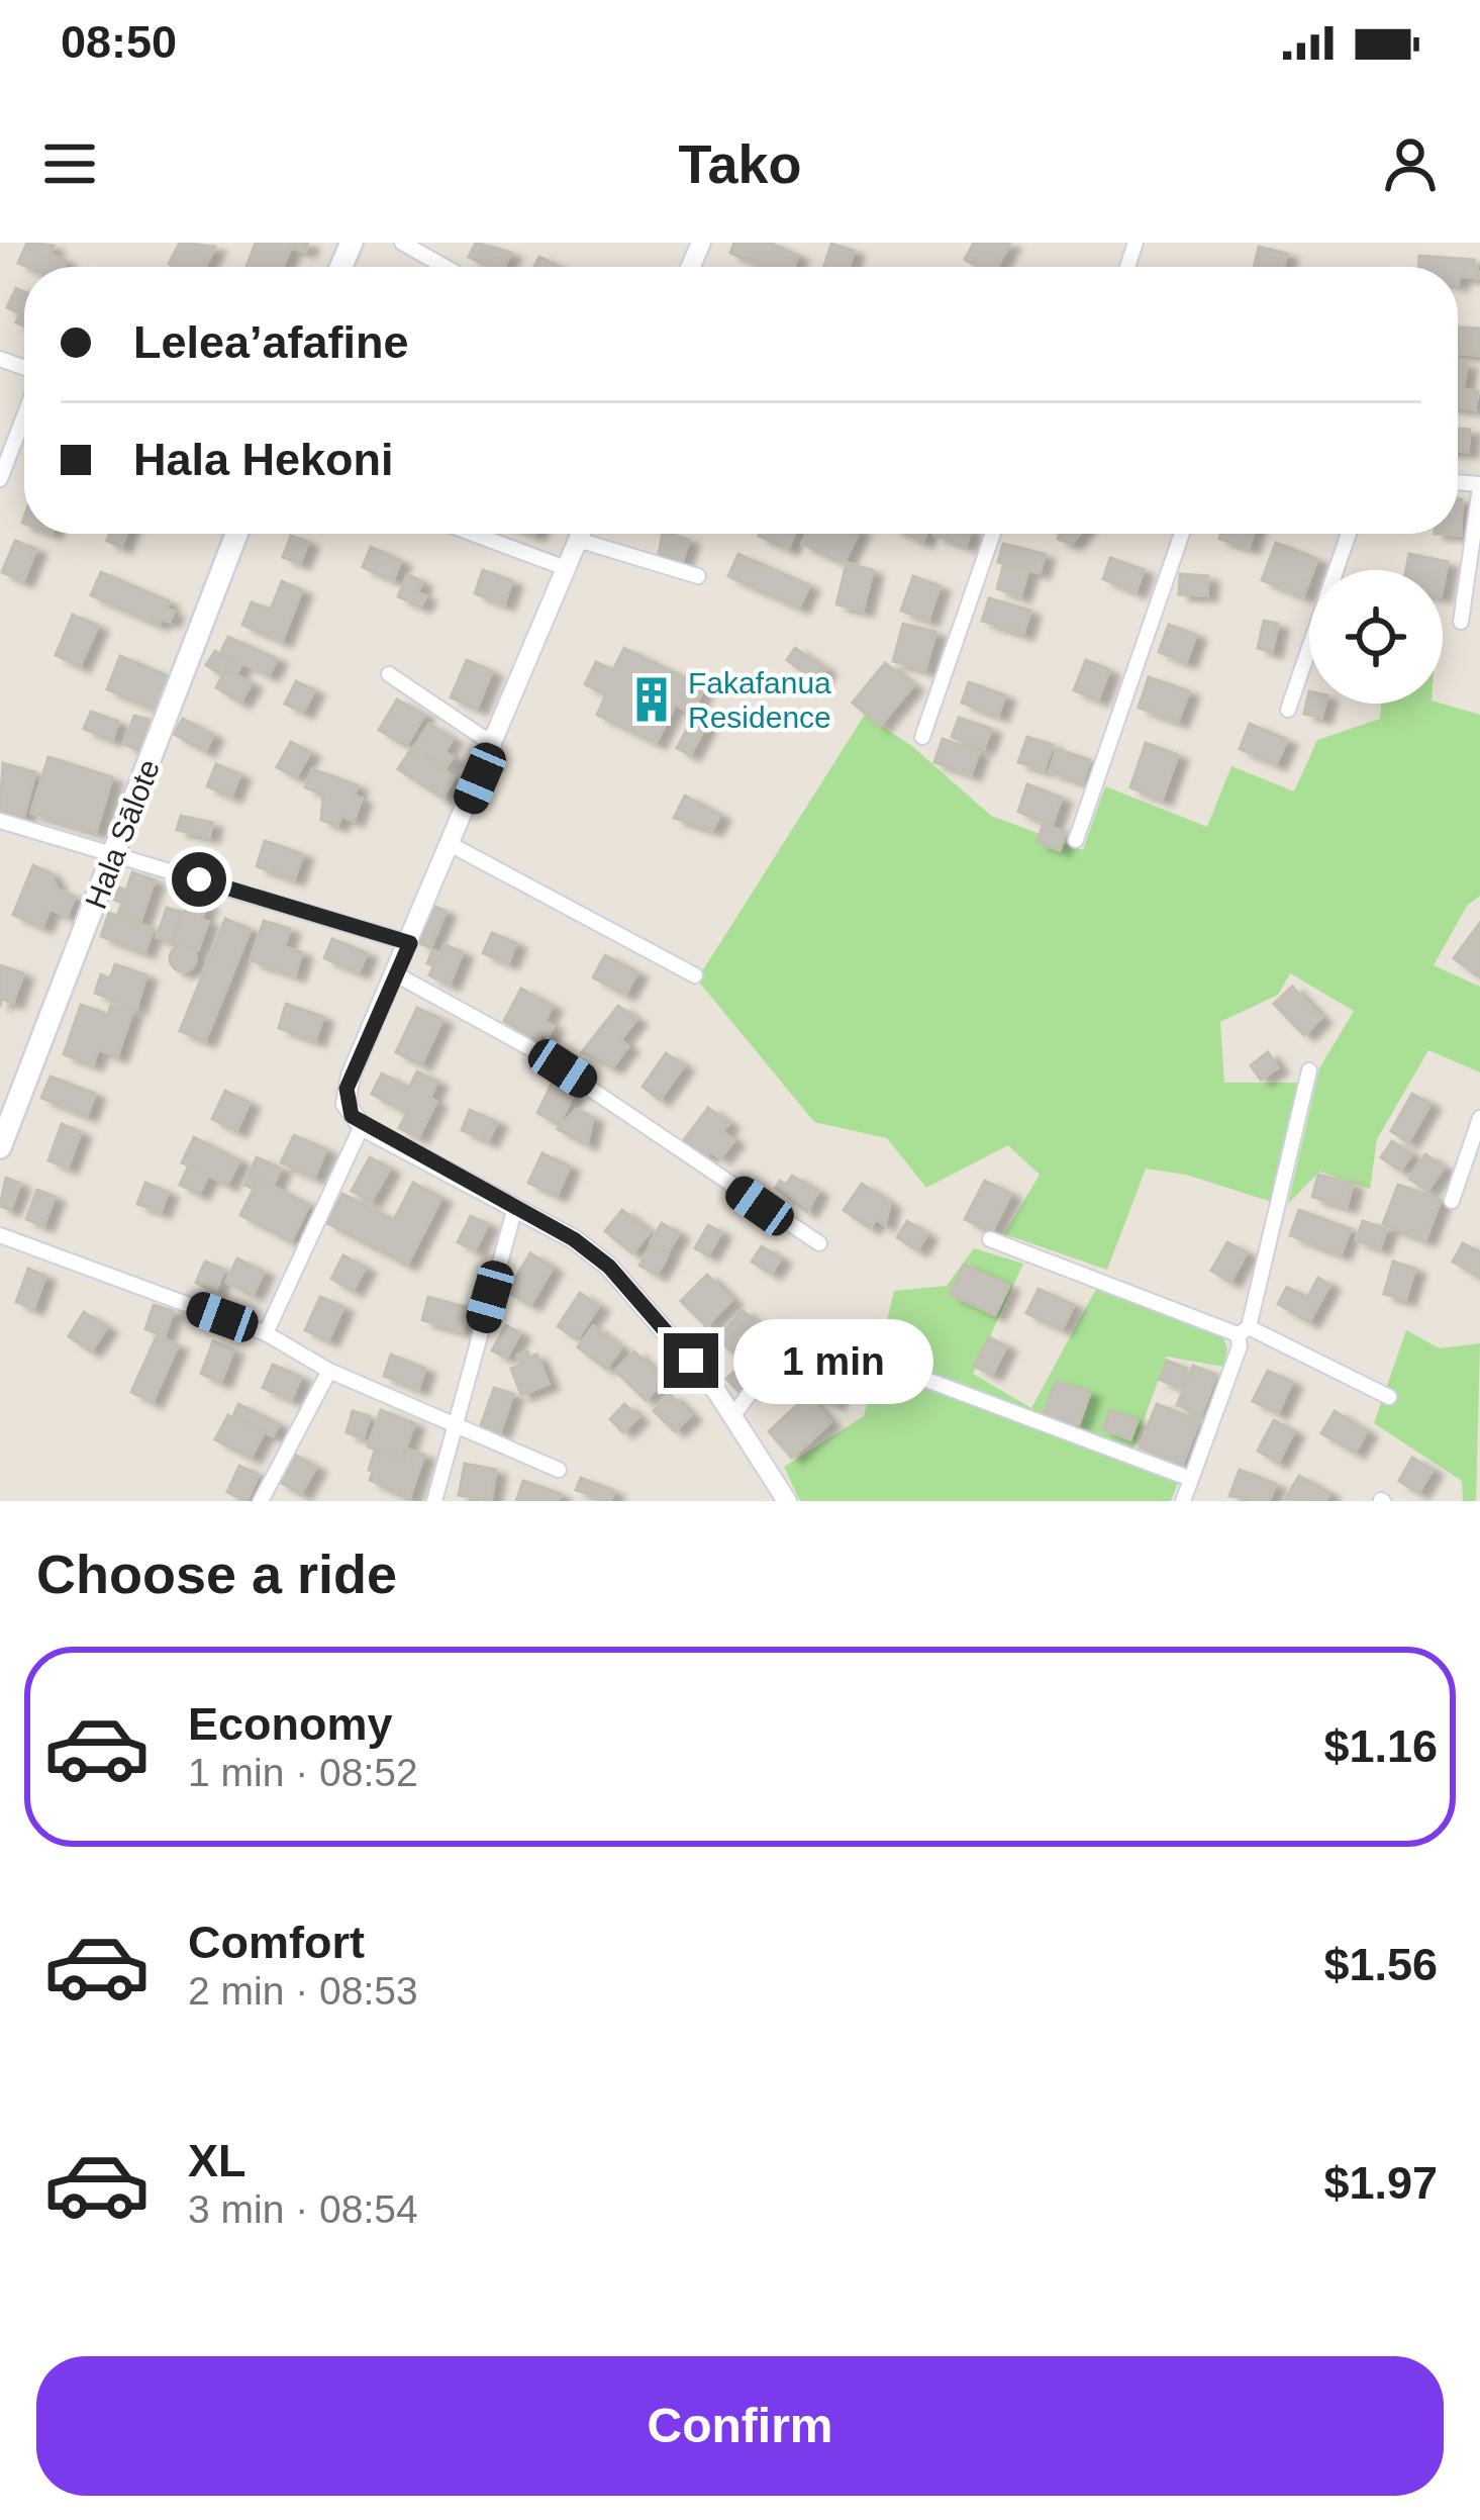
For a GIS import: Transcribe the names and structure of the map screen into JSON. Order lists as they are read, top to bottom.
{
  "streets": {
    "main road": ["Hala Sālote"]
  },
  "places": {
    "building": ["Fakafanua Residence"]
  },
  "page": {
    "status": "08:50",
    "header": "Tako",
    "banner": ["Lelea’afafine", "Hala Hekoni"],
    "bubble": "1 min",
    "heading": "Choose a ride",
    "list": [
      {
        "name": "Economy",
        "note": "1 min · 08:52",
        "value": "$1.16"
      },
      {
        "name": "Comfort",
        "note": "2 min · 08:53",
        "value": "$1.56"
      },
      {
        "name": "XL",
        "note": "3 min · 08:54",
        "value": "$1.97"
      }
    ],
    "buttons": "Confirm"
  }
}
